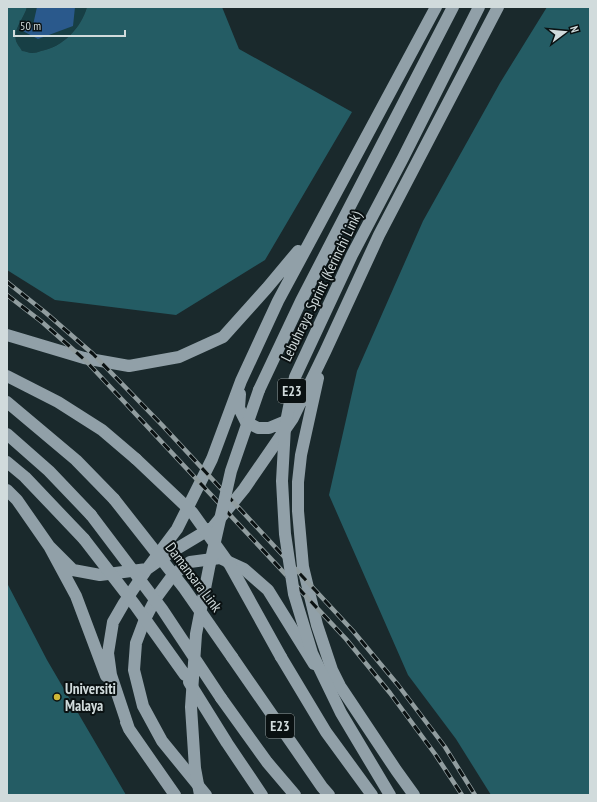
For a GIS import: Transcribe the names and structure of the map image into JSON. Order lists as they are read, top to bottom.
{
  "streets": {
    "highway": ["Lebuhraya Sprint (Kerinchi Link)", "E23", "Damansara Link"]
  },
  "places": ["Universiti Malaya"],
  "scale_bar": "50 m",
  "north": "right"
}
